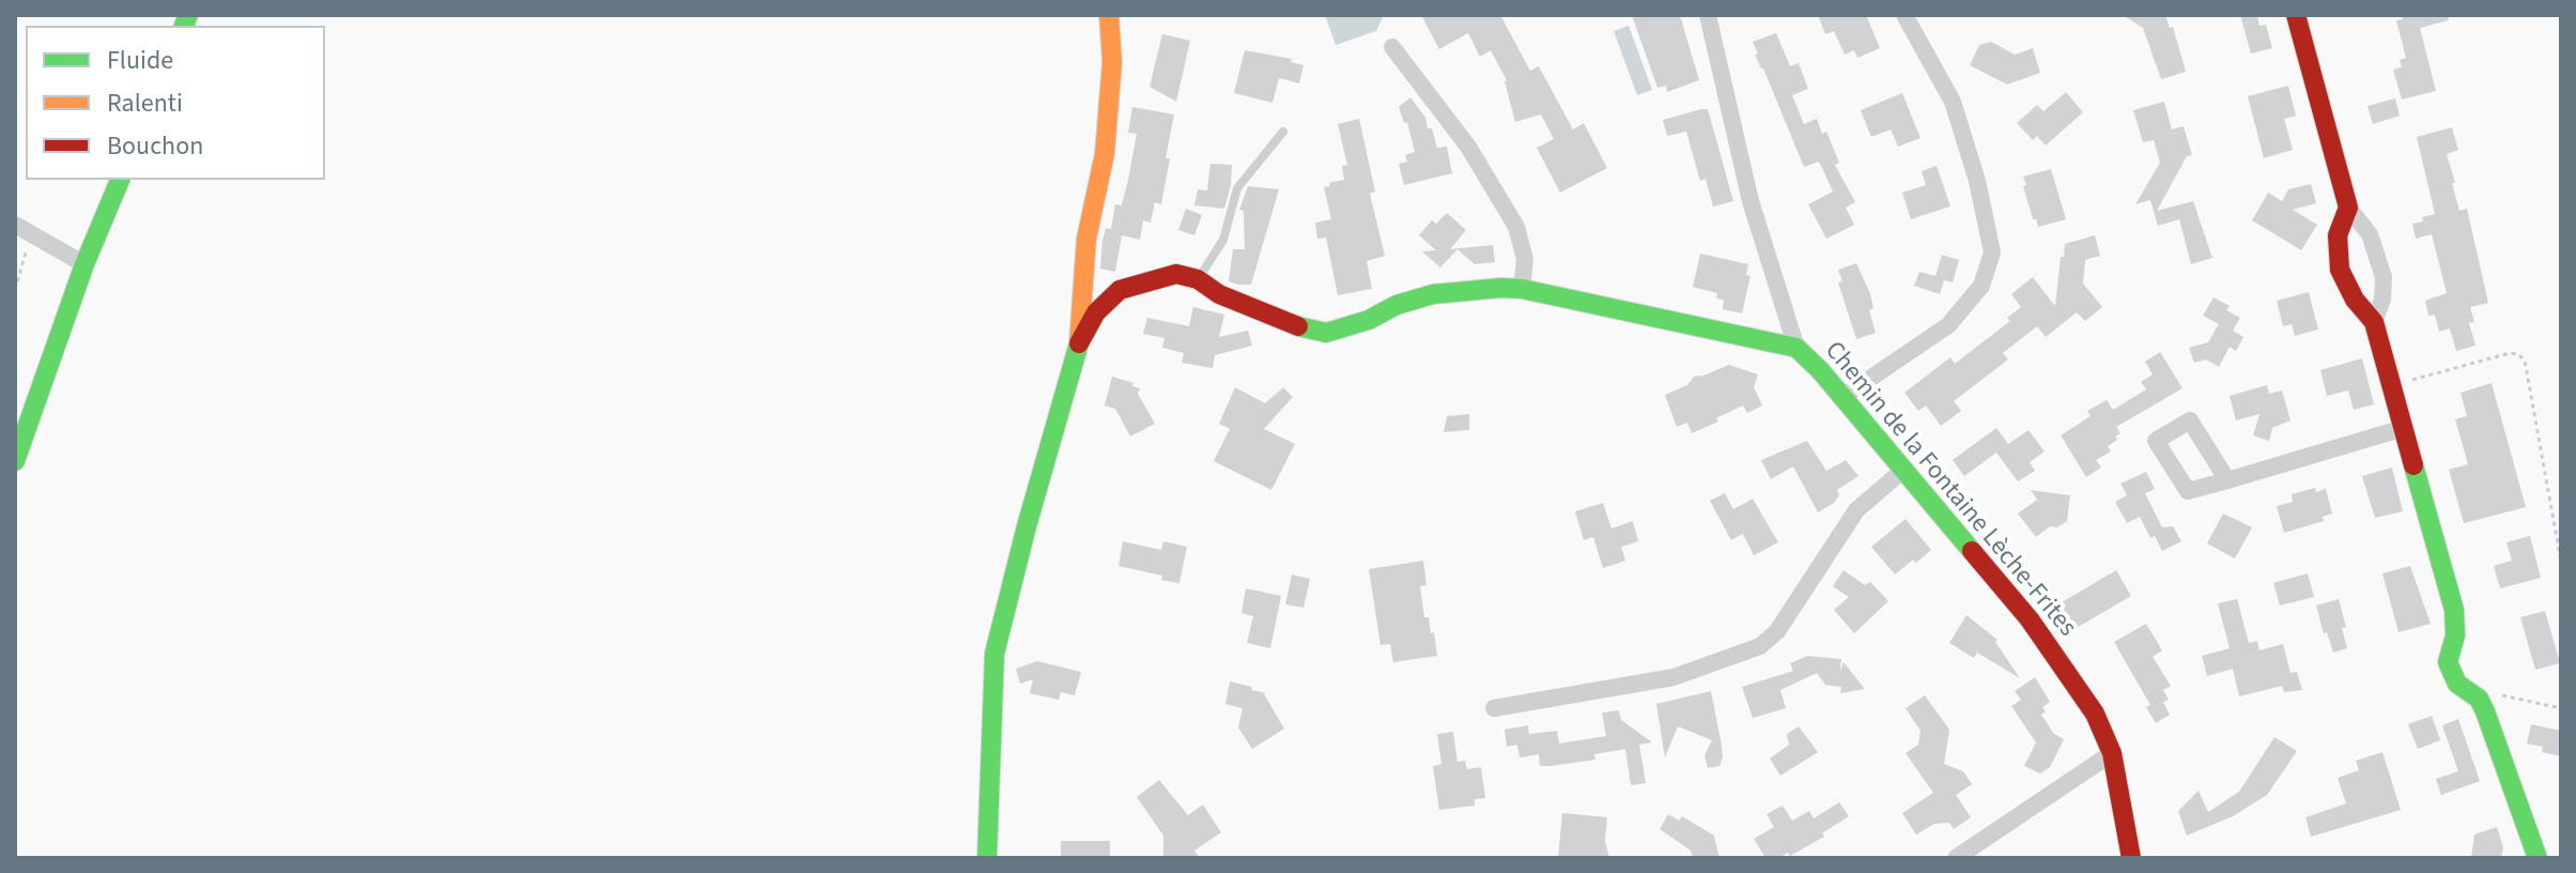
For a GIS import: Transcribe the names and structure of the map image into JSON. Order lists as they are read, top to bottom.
{
  "streets": {
    "street": ["Chemin de la Fontaine Lèche-Frites"]
  },
  "legend": ["Fluide", "Ralenti", "Bouchon"]
}
